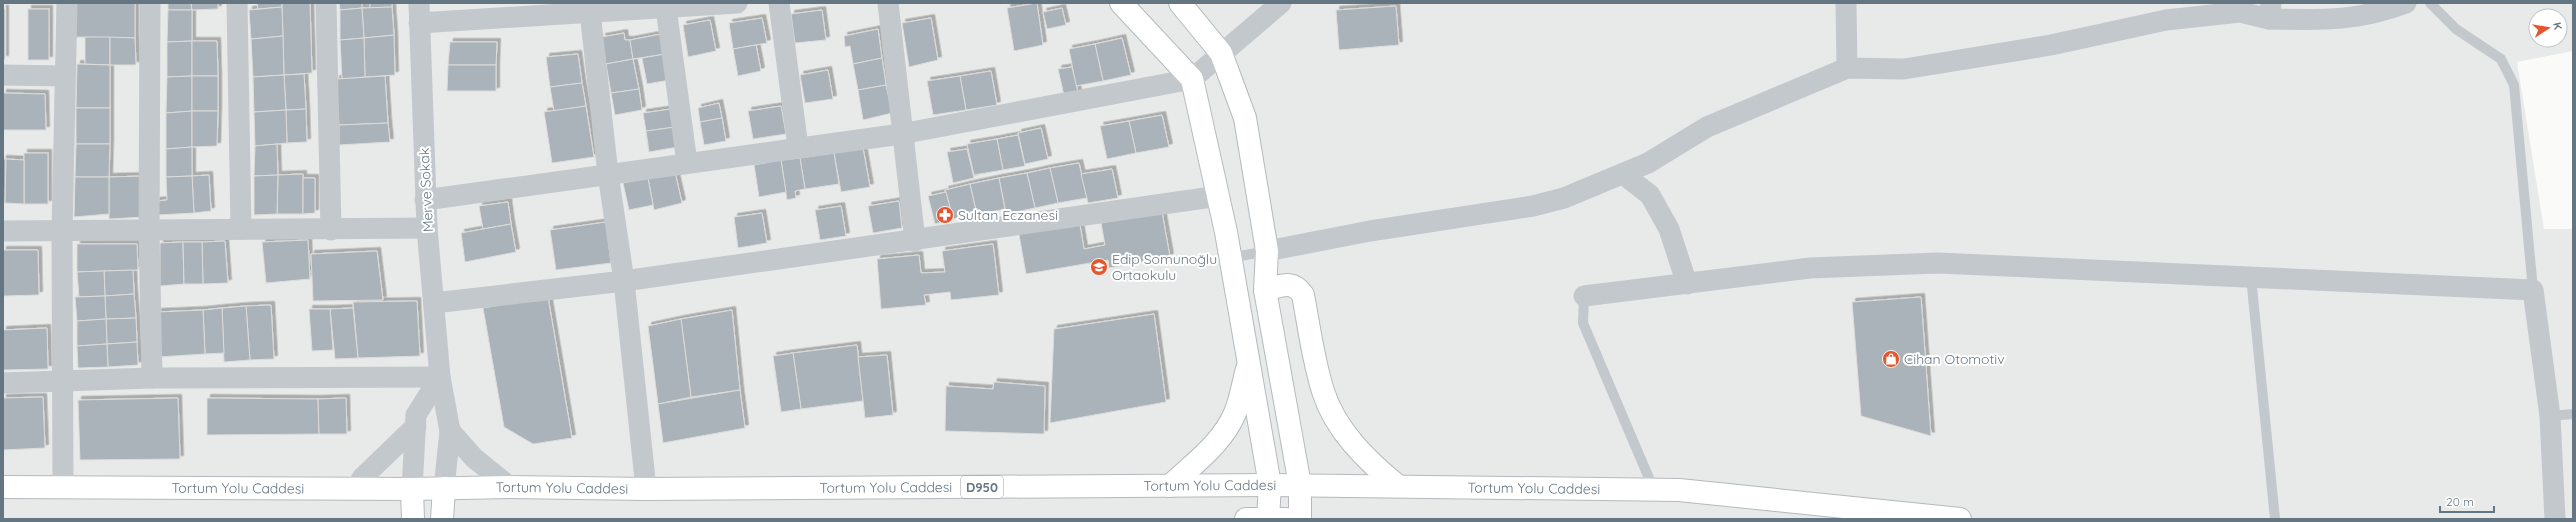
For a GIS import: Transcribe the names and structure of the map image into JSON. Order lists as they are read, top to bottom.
{
  "streets": {
    "main road": ["Tortum Yolu Caddesi", "D950"],
    "street": ["Merve Sokak"]
  },
  "places": {
    "pharmacy": ["Sultan Eczanesi"],
    "school or university": ["Edip Somunoğlu Ortaokulu"],
    "shop": ["Cihan Otomotiv"]
  },
  "scale_bar": "20 m",
  "north": "right"
}
